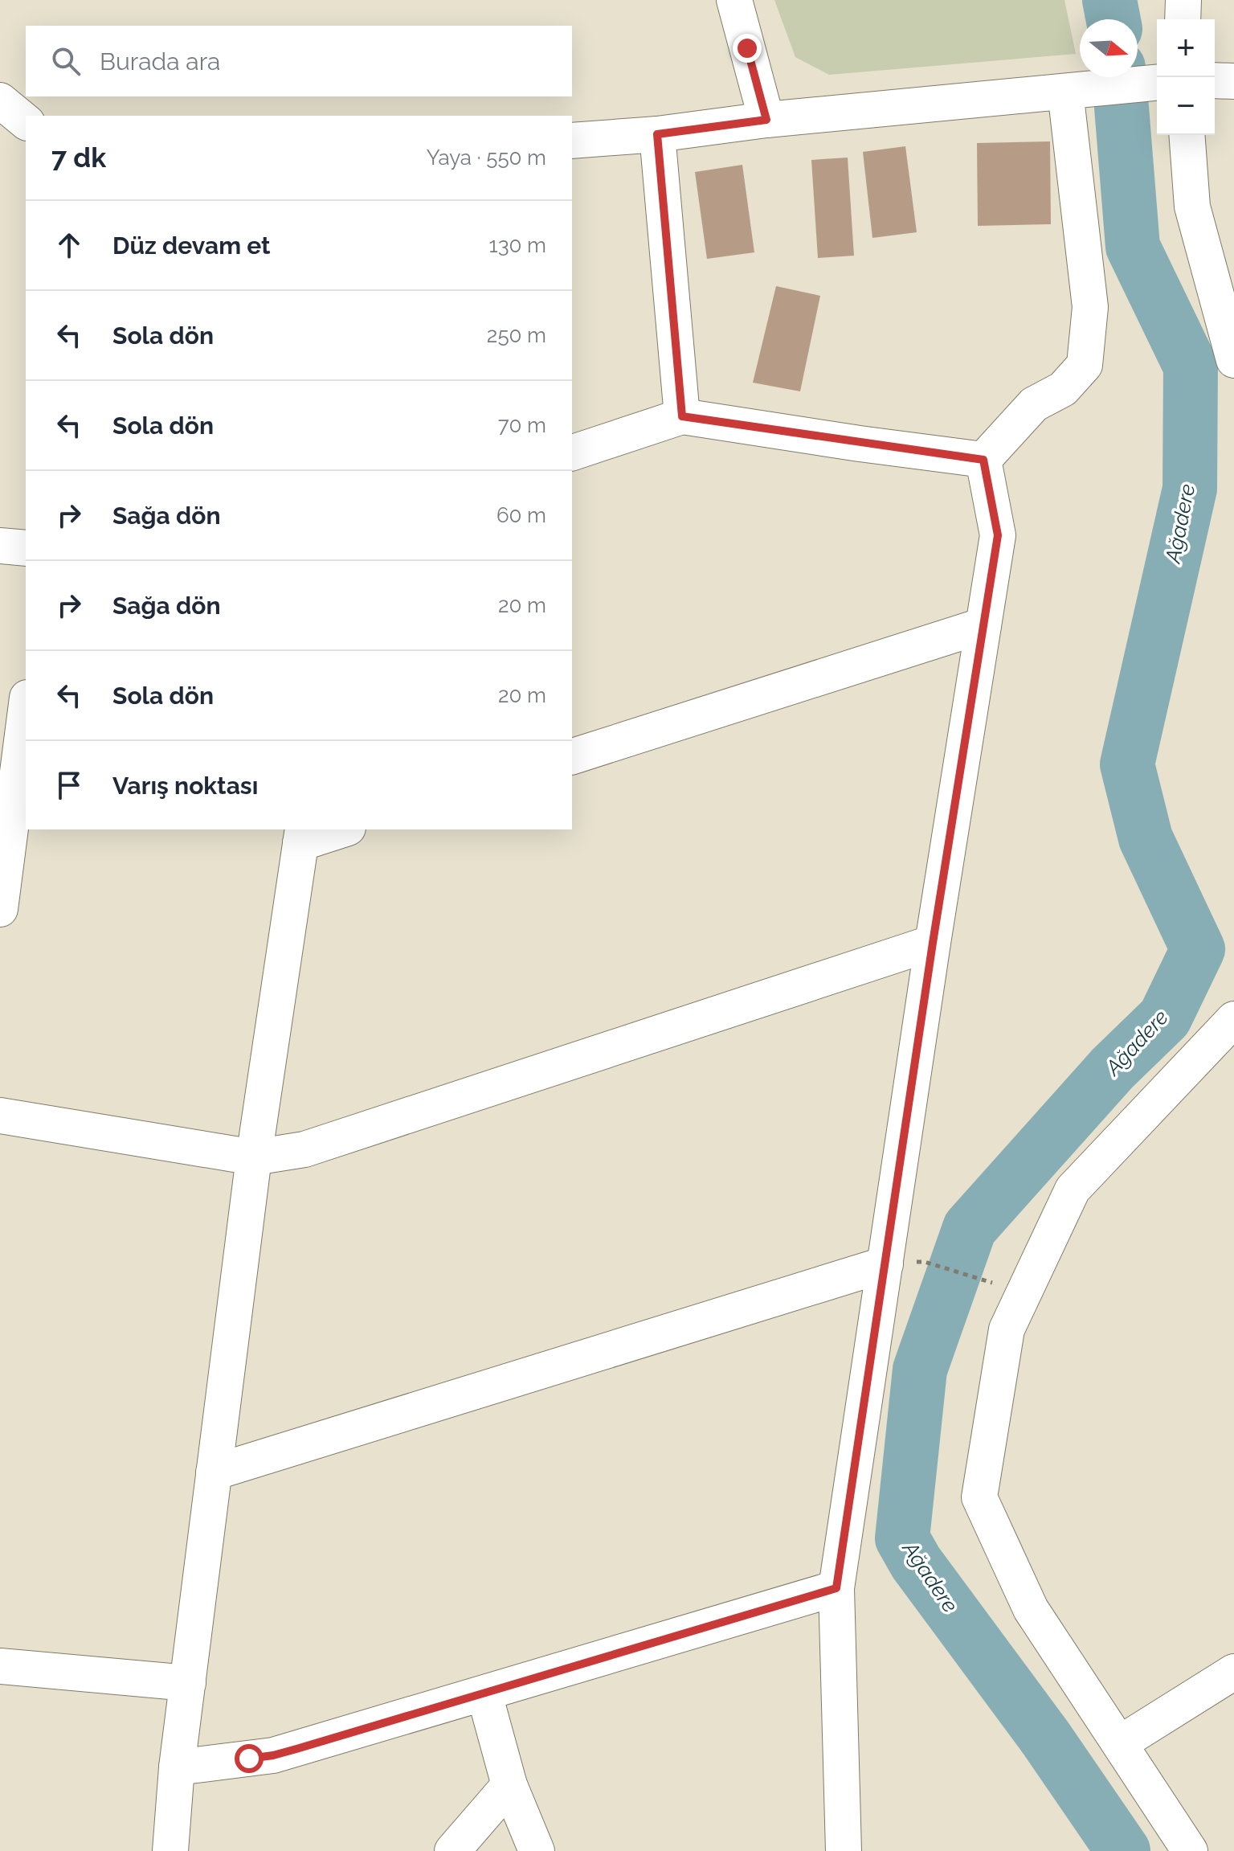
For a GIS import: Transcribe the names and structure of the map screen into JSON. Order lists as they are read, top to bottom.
{
  "water": ["Ağadere"],
  "north": "right",
  "page": {
    "map_buttons": ["+", "−"],
    "search": "Burada ara",
    "heading": ["7 dk", "Yaya · 550 m"],
    "list": [
      ["Düz devam et", "130 m"],
      ["Sola dön", "250 m"],
      ["Sola dön", "70 m"],
      ["Sağa dön", "60 m"],
      ["Sağa dön", "20 m"],
      ["Sola dön", "20 m"],
      "Varış noktası"
    ]
  }
}
